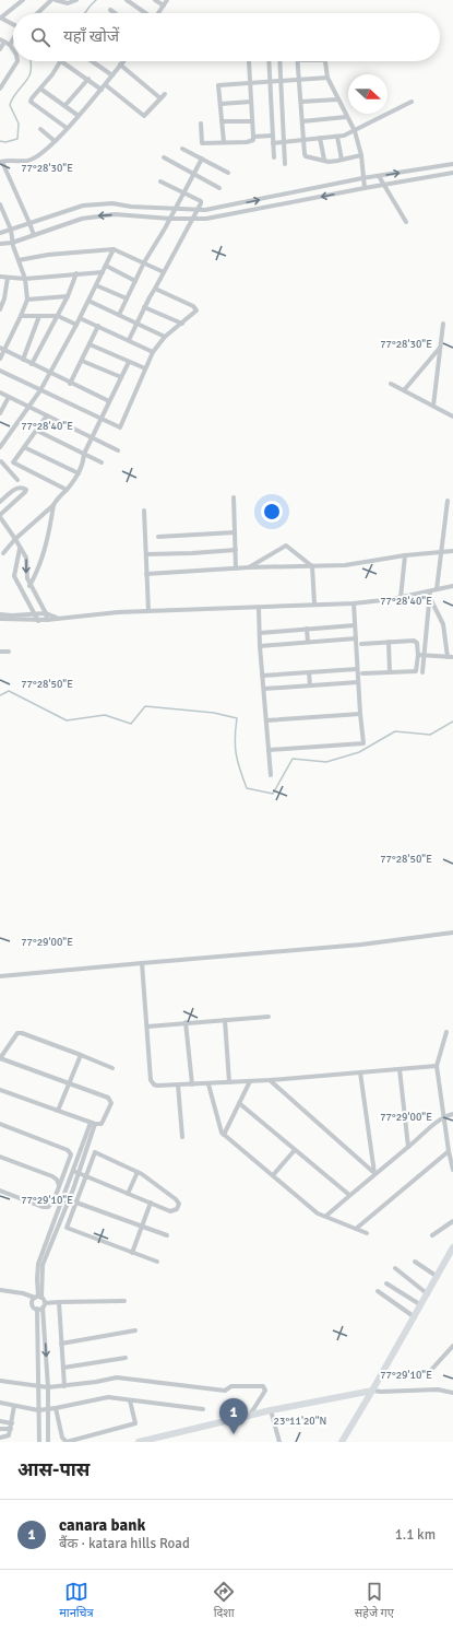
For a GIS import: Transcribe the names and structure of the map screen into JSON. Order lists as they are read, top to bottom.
{
  "north": "right",
  "page": {
    "search": "यहाँ खोजें",
    "pins": "1",
    "heading": "आस-पास",
    "list": [
      {
        "mark": "1",
        "name": "canara bank",
        "note": "बैंक · katara hills Road",
        "value": "1.1 km"
      }
    ],
    "nav": ["मानचित्र", "दिशा", "सहेजे गए"]
  },
  "coordinates": [
    "77°28'30\"E",
    "77°28'40\"E",
    "77°28'50\"E",
    "77°29'00\"E",
    "77°29'10\"E",
    "23°11'20\"N"
  ]
}
